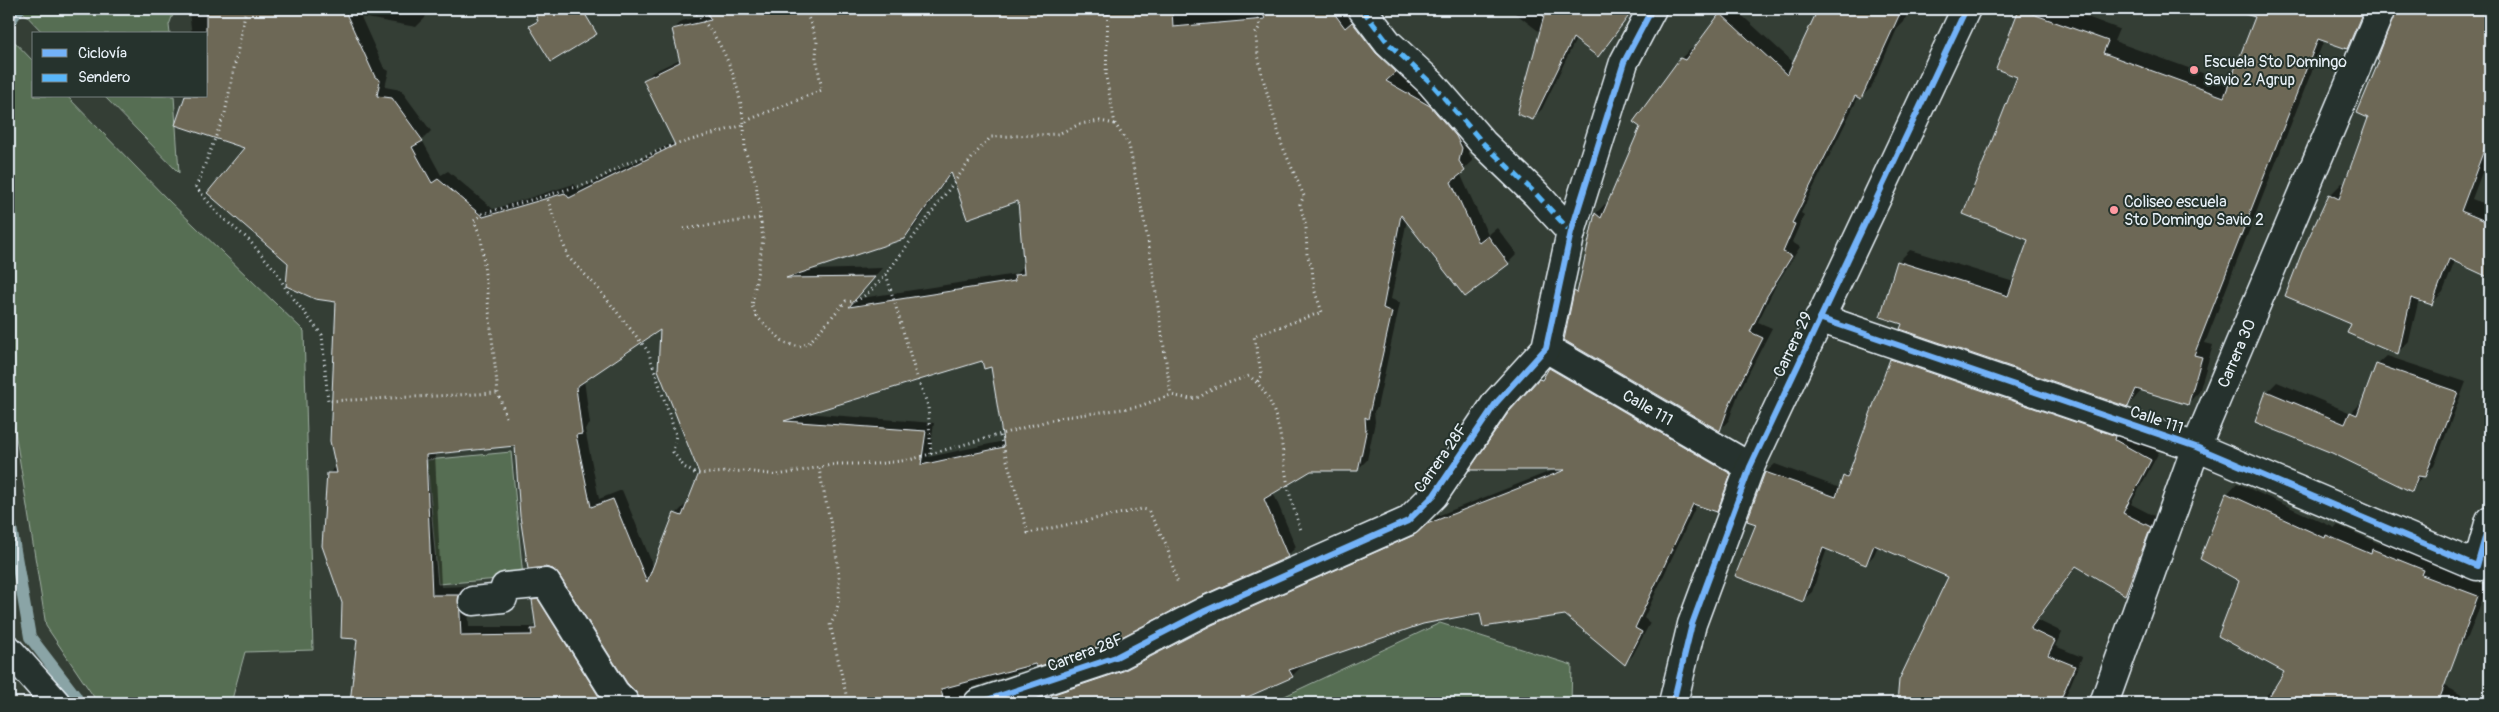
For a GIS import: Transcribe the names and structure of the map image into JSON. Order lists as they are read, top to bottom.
{
  "streets": {
    "street": [
      "Carrera 29",
      "Carrera 30",
      "Calle 111",
      "Carrera 28F"
    ]
  },
  "crossings": [
    ["Carrera 29", "Calle 111"],
    ["Carrera 30", "Calle 111"],
    ["Calle 111", "Carrera 28F"]
  ],
  "places": ["Escuela Sto Domingo Savio 2 Agrup", "Coliseo escuela Sto Domingo Savio 2"],
  "legend": ["Ciclovía", "Sendero"]
}
